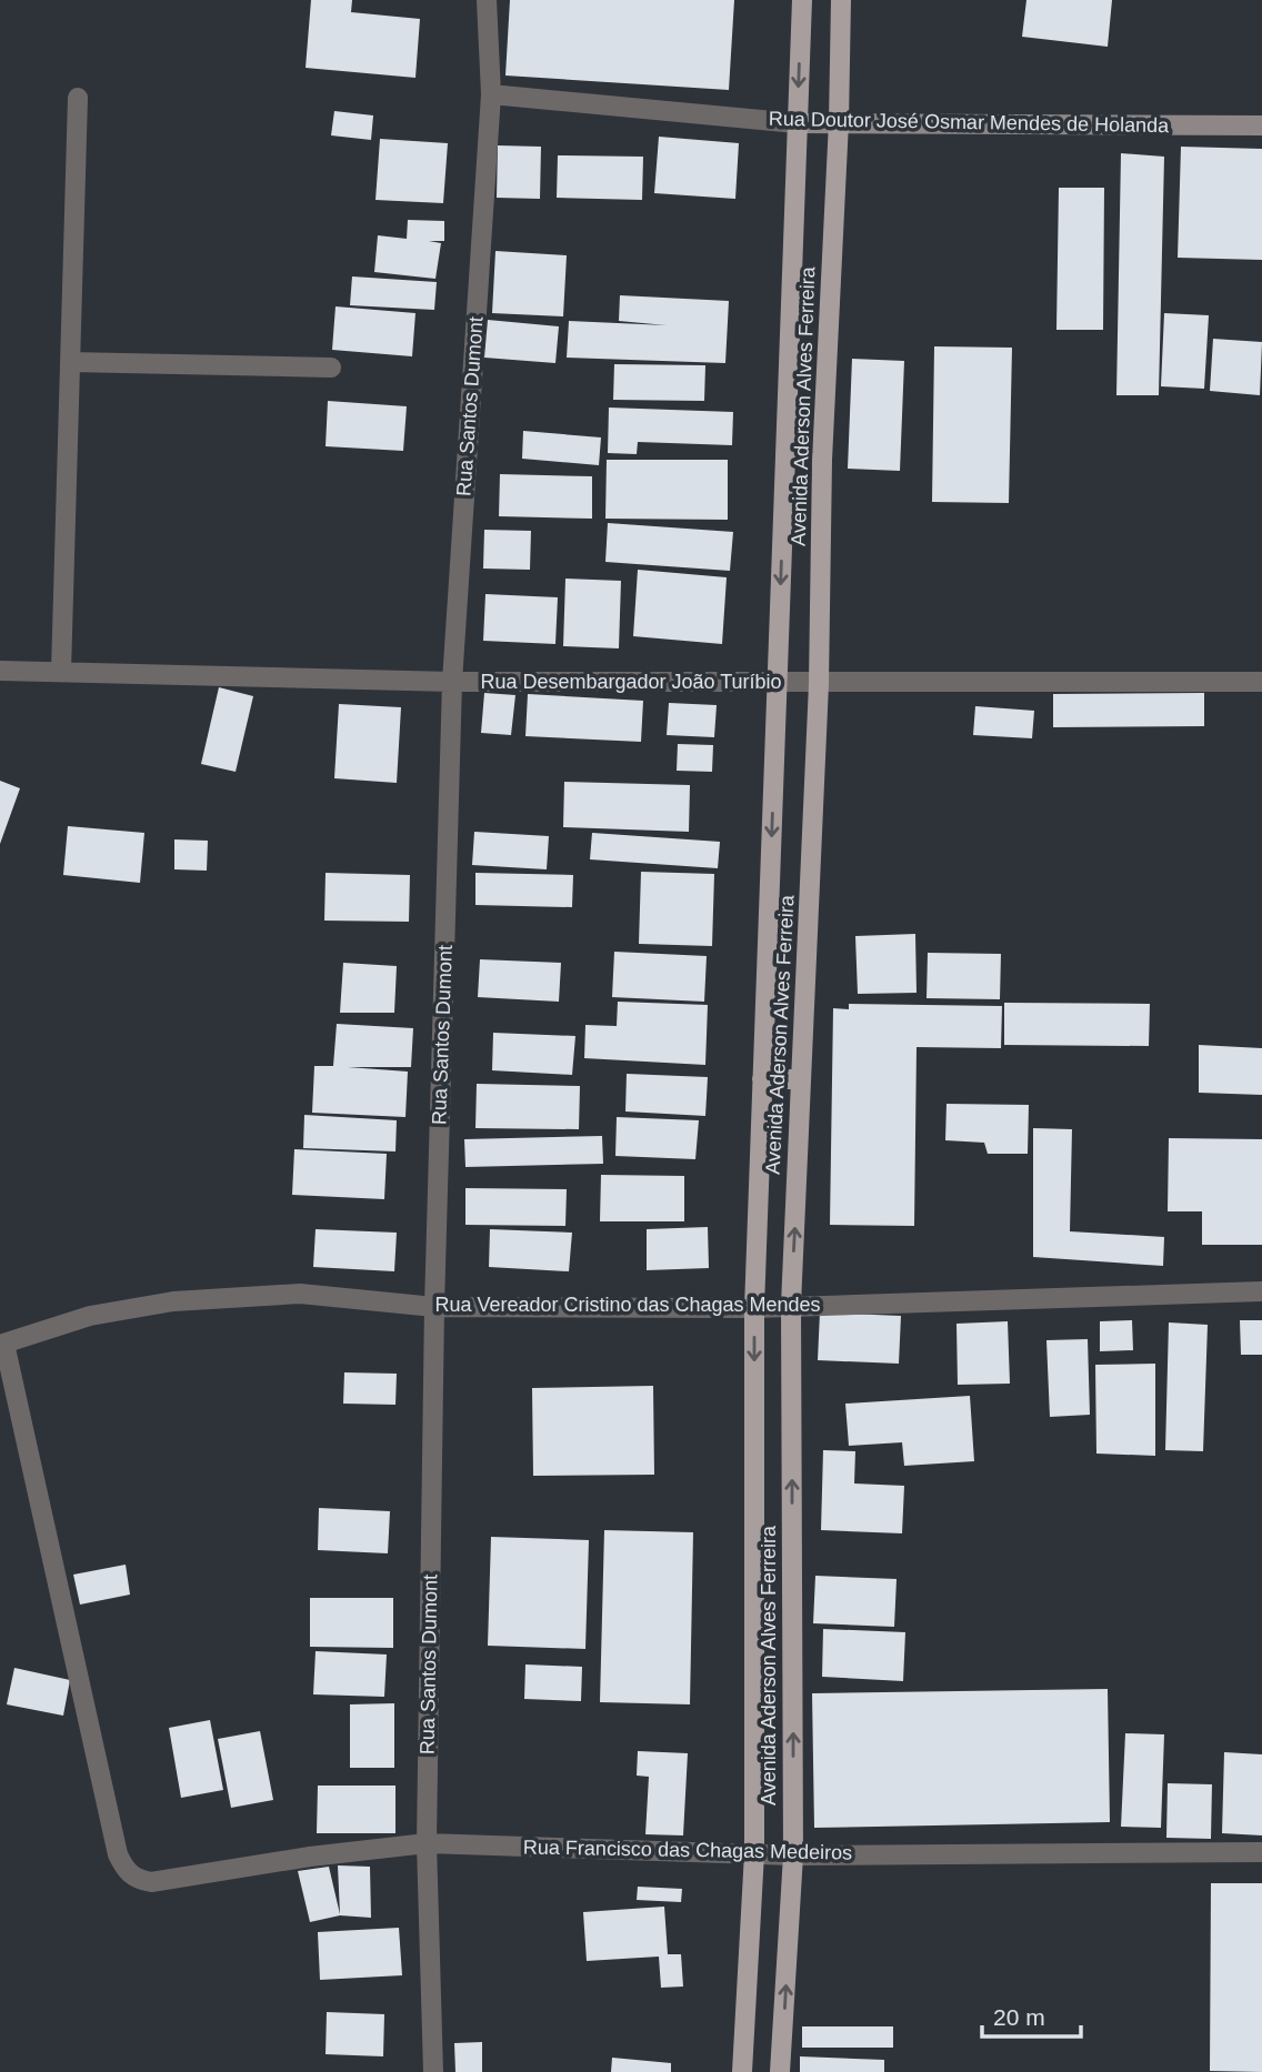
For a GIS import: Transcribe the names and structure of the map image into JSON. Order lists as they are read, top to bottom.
{
  "streets": {
    "main road": ["Avenida Aderson Alves Ferreira"],
    "street": [
      "Rua Doutor José Osmar Mendes de Holanda",
      "Rua Santos Dumont",
      "Rua Desembargador João Turíbio",
      "Rua Vereador Cristino das Chagas Mendes",
      "Rua Francisco das Chagas Medeiros"
    ]
  },
  "crossings": [
    ["Rua Doutor José Osmar Mendes de Holanda", "Rua Santos Dumont"],
    ["Rua Doutor José Osmar Mendes de Holanda", "Avenida Aderson Alves Ferreira"],
    ["Rua Santos Dumont", "Rua Desembargador João Turíbio"],
    ["Rua Santos Dumont", "Rua Vereador Cristino das Chagas Mendes"],
    ["Rua Santos Dumont", "Rua Francisco das Chagas Medeiros"],
    ["Avenida Aderson Alves Ferreira", "Rua Desembargador João Turíbio"],
    ["Avenida Aderson Alves Ferreira", "Rua Vereador Cristino das Chagas Mendes"],
    ["Avenida Aderson Alves Ferreira", "Rua Francisco das Chagas Medeiros"],
    ["Rua Vereador Cristino das Chagas Mendes", "Rua Francisco das Chagas Medeiros"]
  ],
  "scale_bar": "20 m"
}
